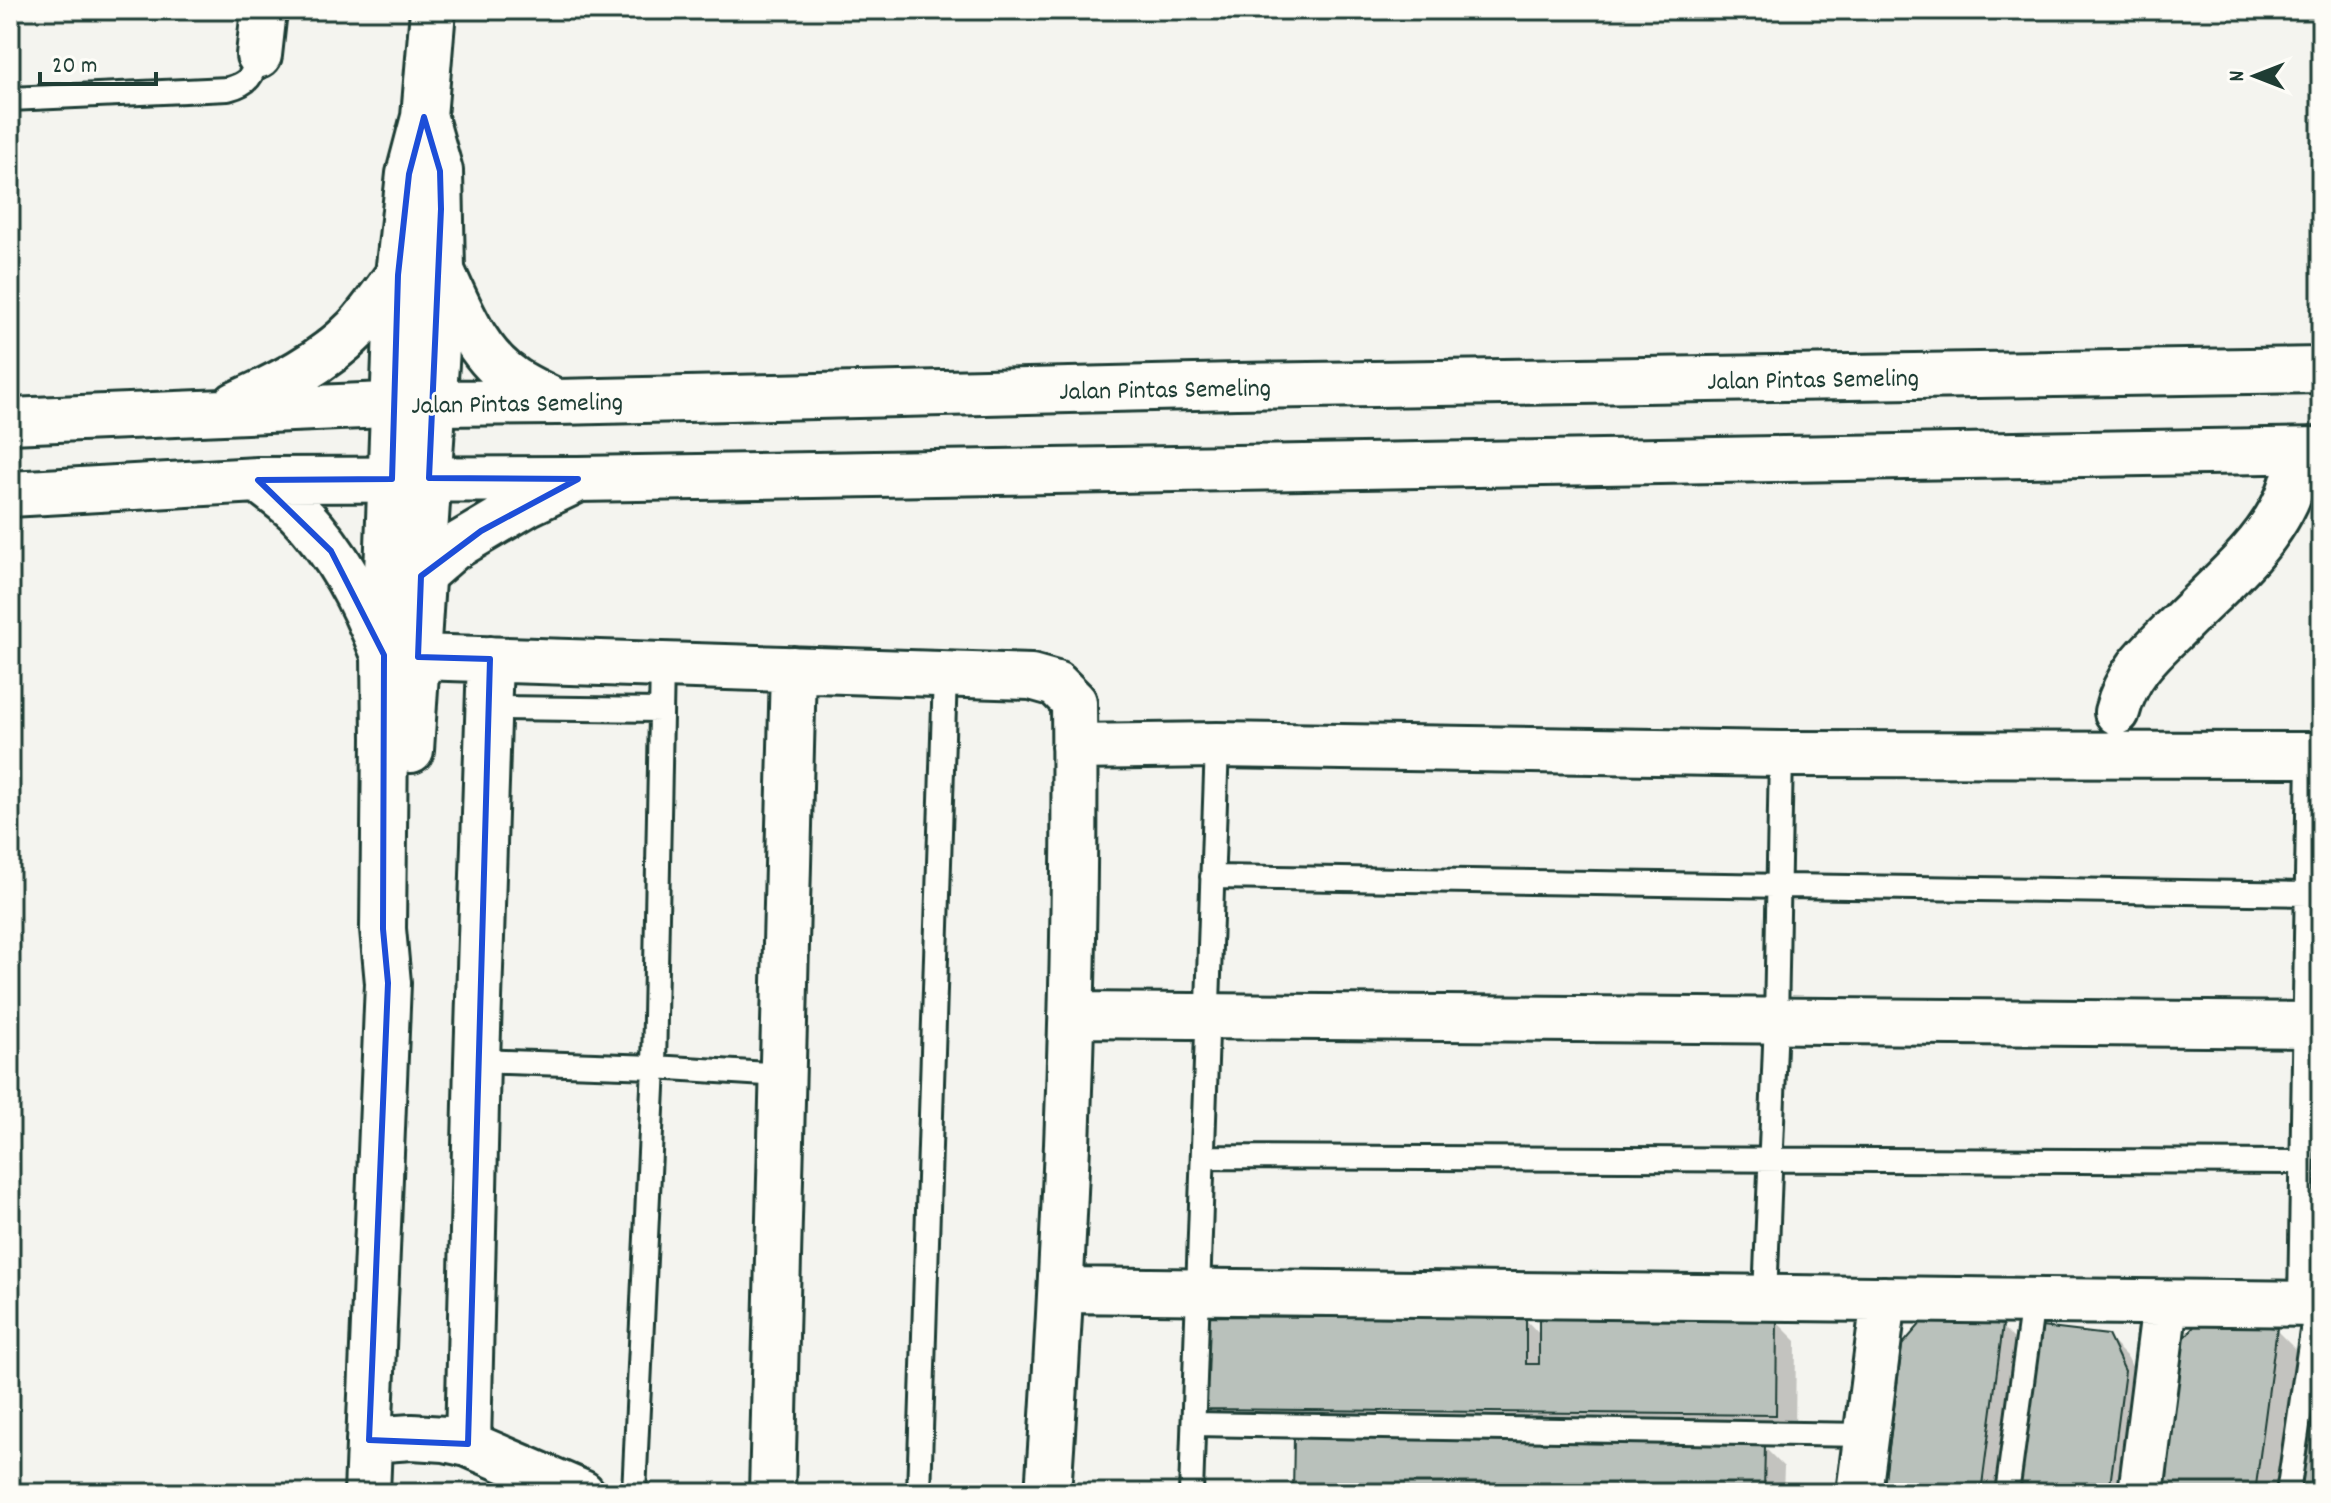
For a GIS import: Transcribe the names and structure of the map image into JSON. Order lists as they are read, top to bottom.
{
  "streets": {
    "street": ["Jalan Pintas Semeling"]
  },
  "scale_bar": "20 m",
  "north": "left"
}
